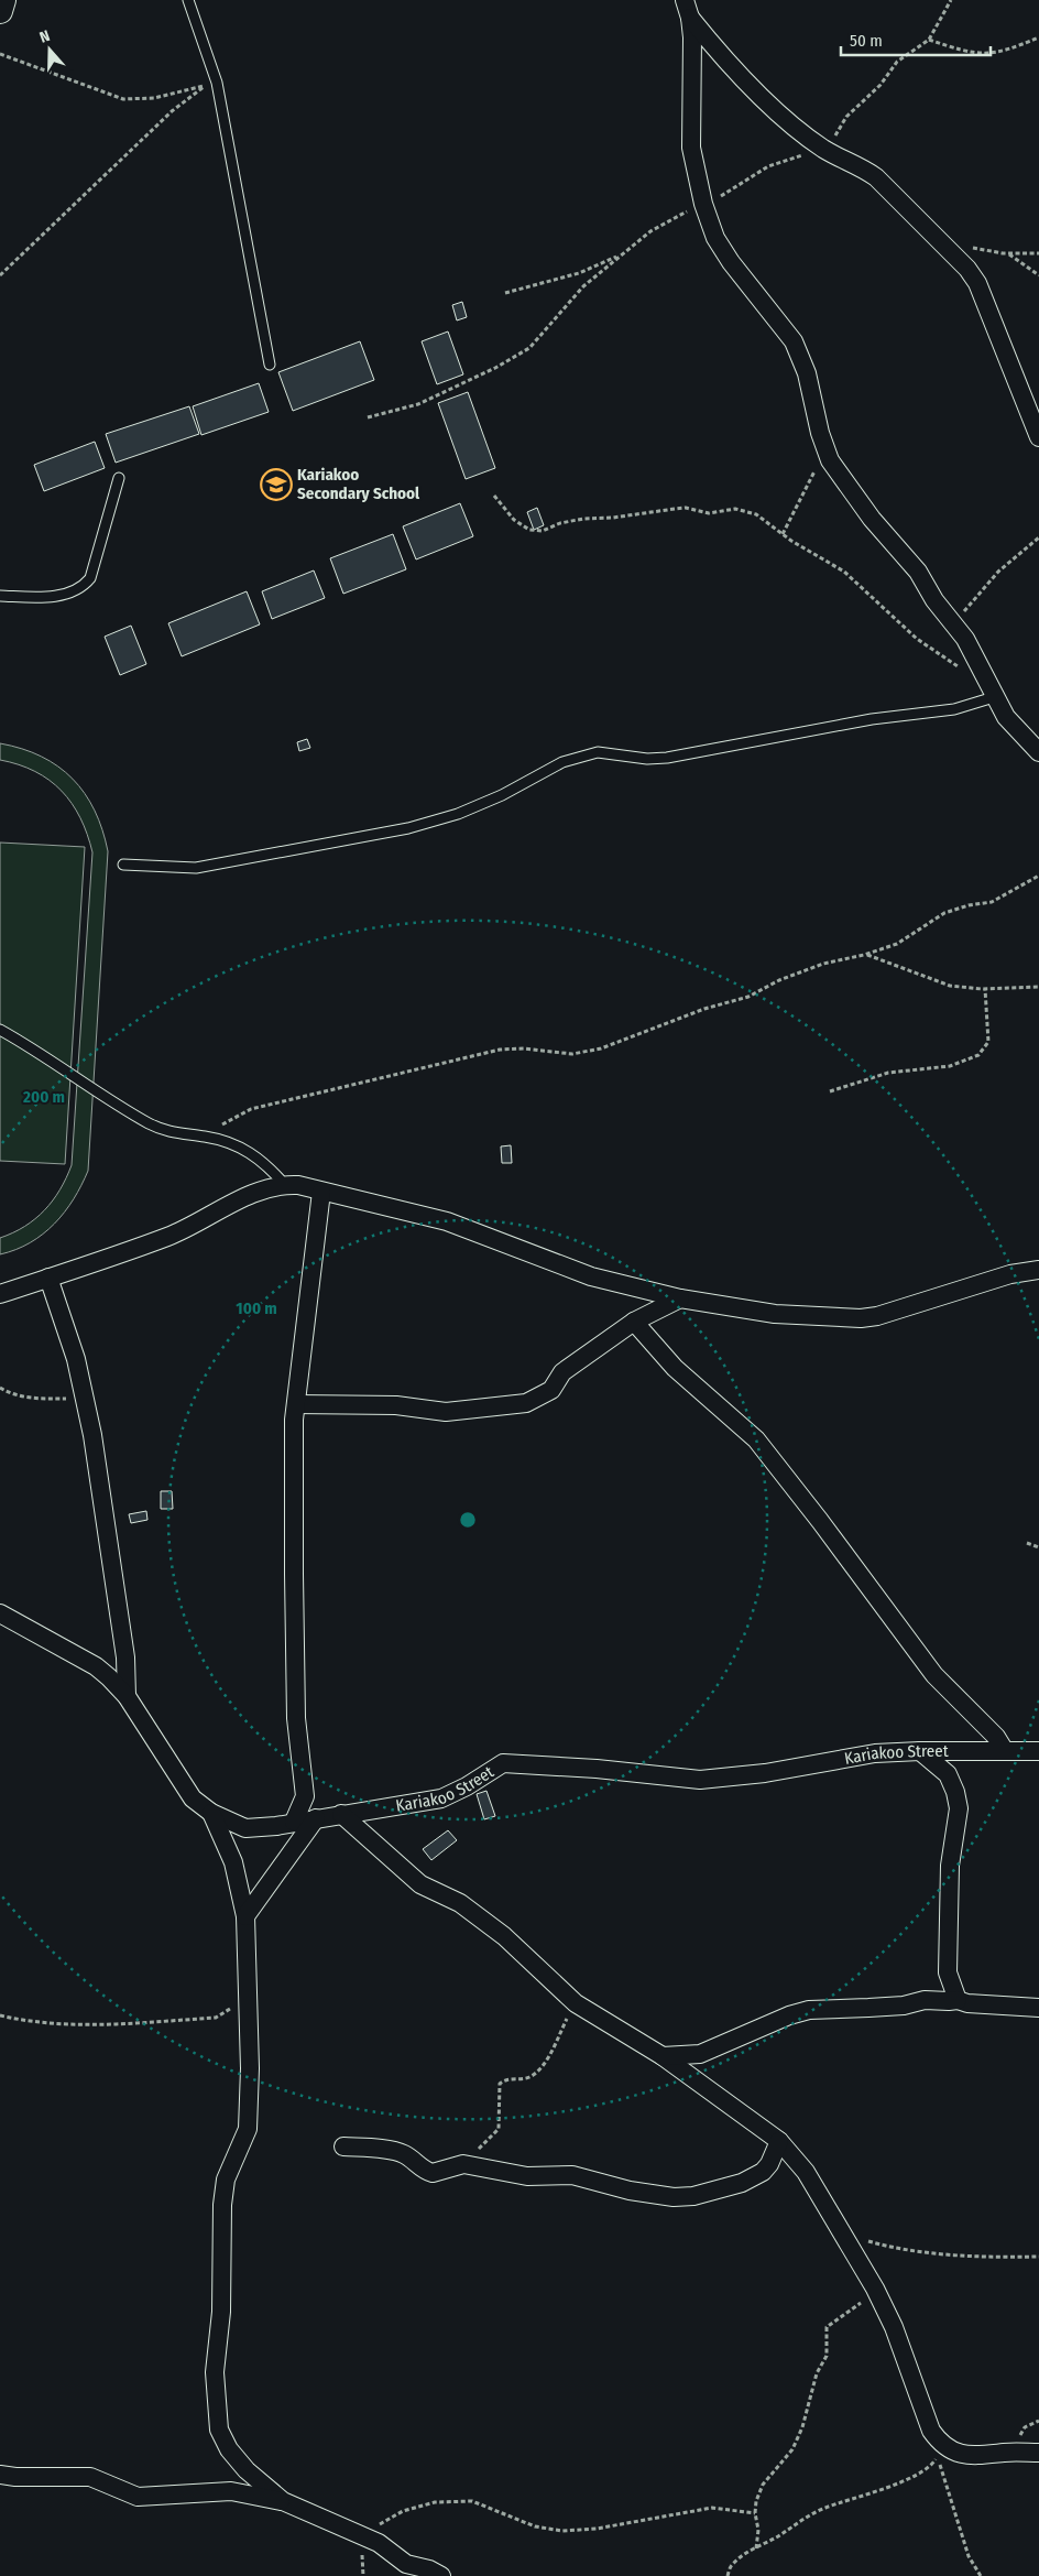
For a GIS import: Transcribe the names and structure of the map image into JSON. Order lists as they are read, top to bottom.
{
  "streets": {
    "street": ["Kariakoo Street"]
  },
  "places": {
    "school or university": ["Kariakoo Secondary School"]
  },
  "scale_bar": "50 m",
  "north": "top",
  "rings": ["200 m", "100 m"]
}
